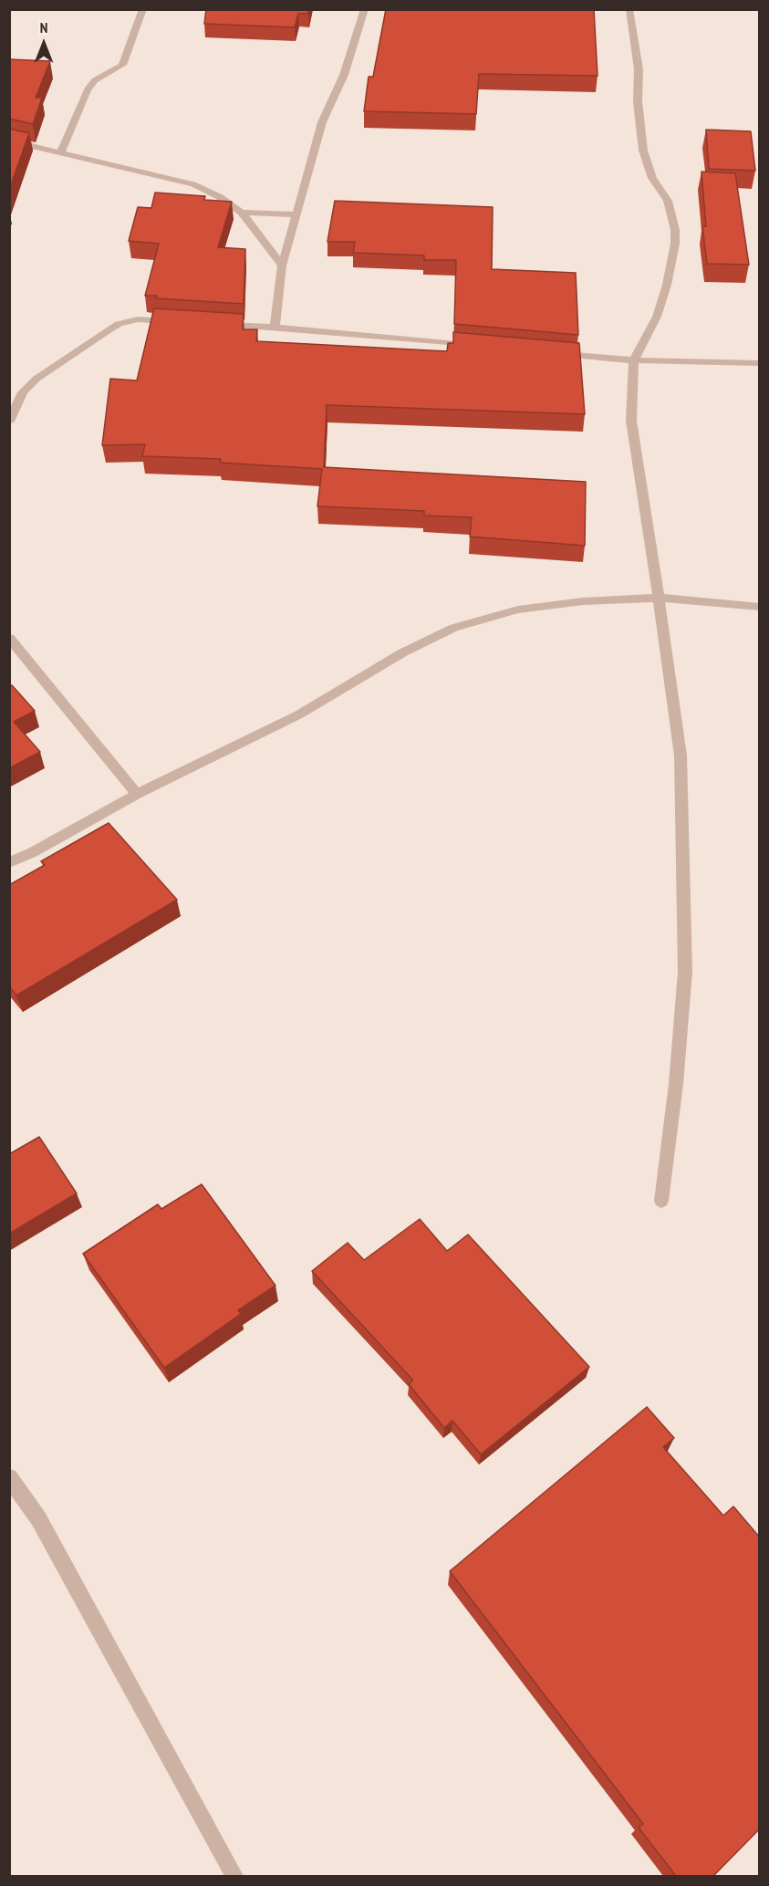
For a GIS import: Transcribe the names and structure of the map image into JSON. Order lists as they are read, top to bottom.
{
  "north": "top"
}
